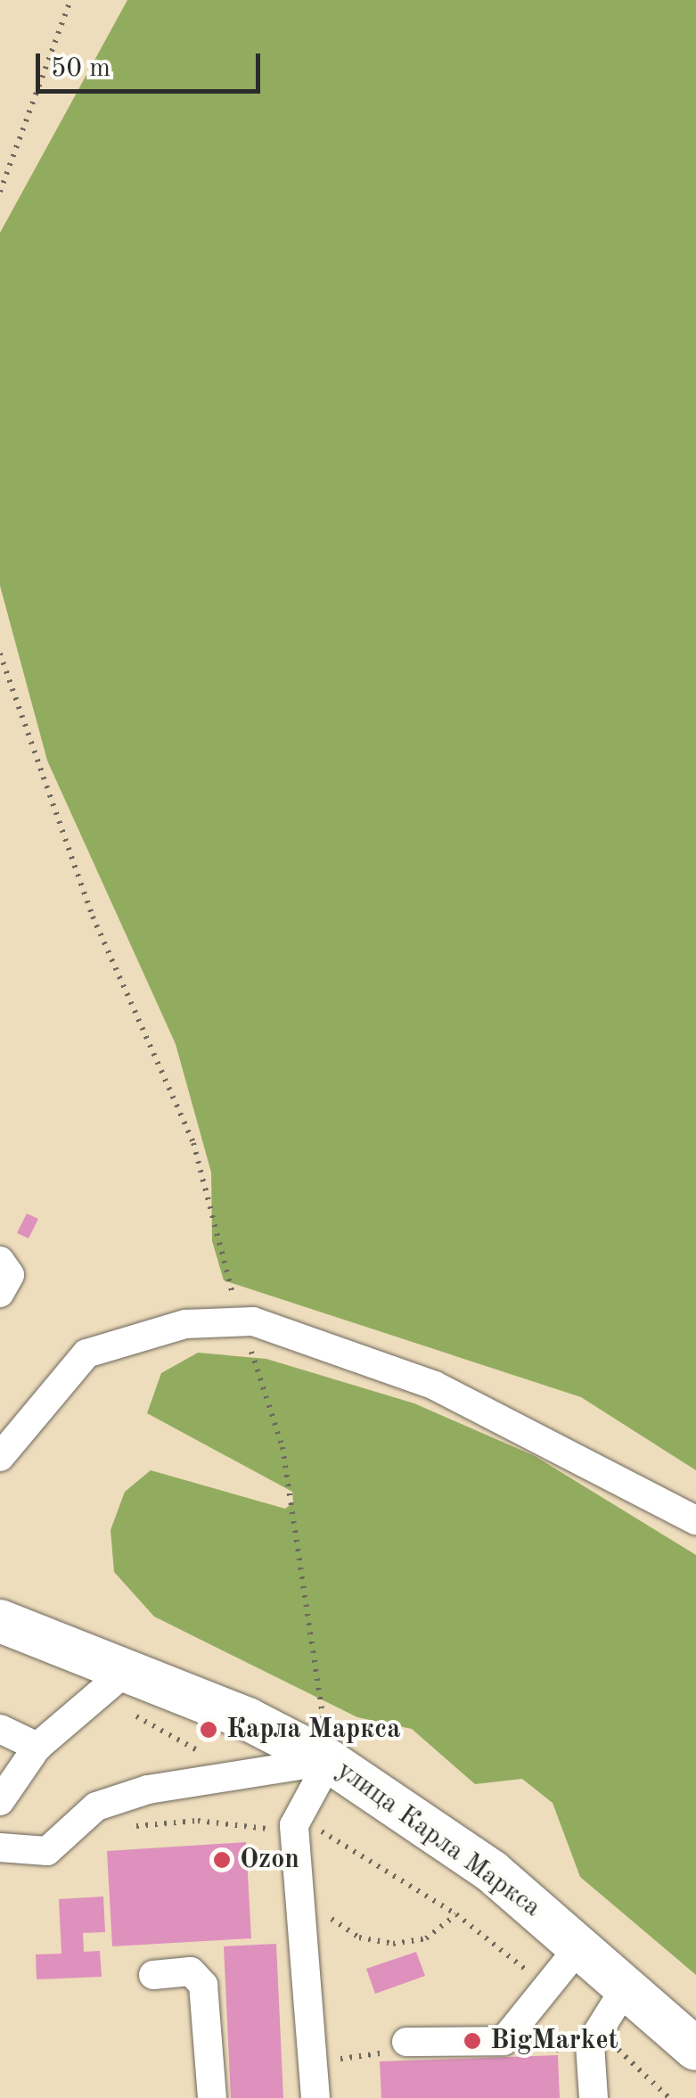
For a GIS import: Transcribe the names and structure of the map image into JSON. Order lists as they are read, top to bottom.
{
  "streets": {
    "highway": ["улица Карла Маркса"]
  },
  "places": ["Карла Маркса", "Ozon", "BigMarket"],
  "scale_bar": "50 m"
}
